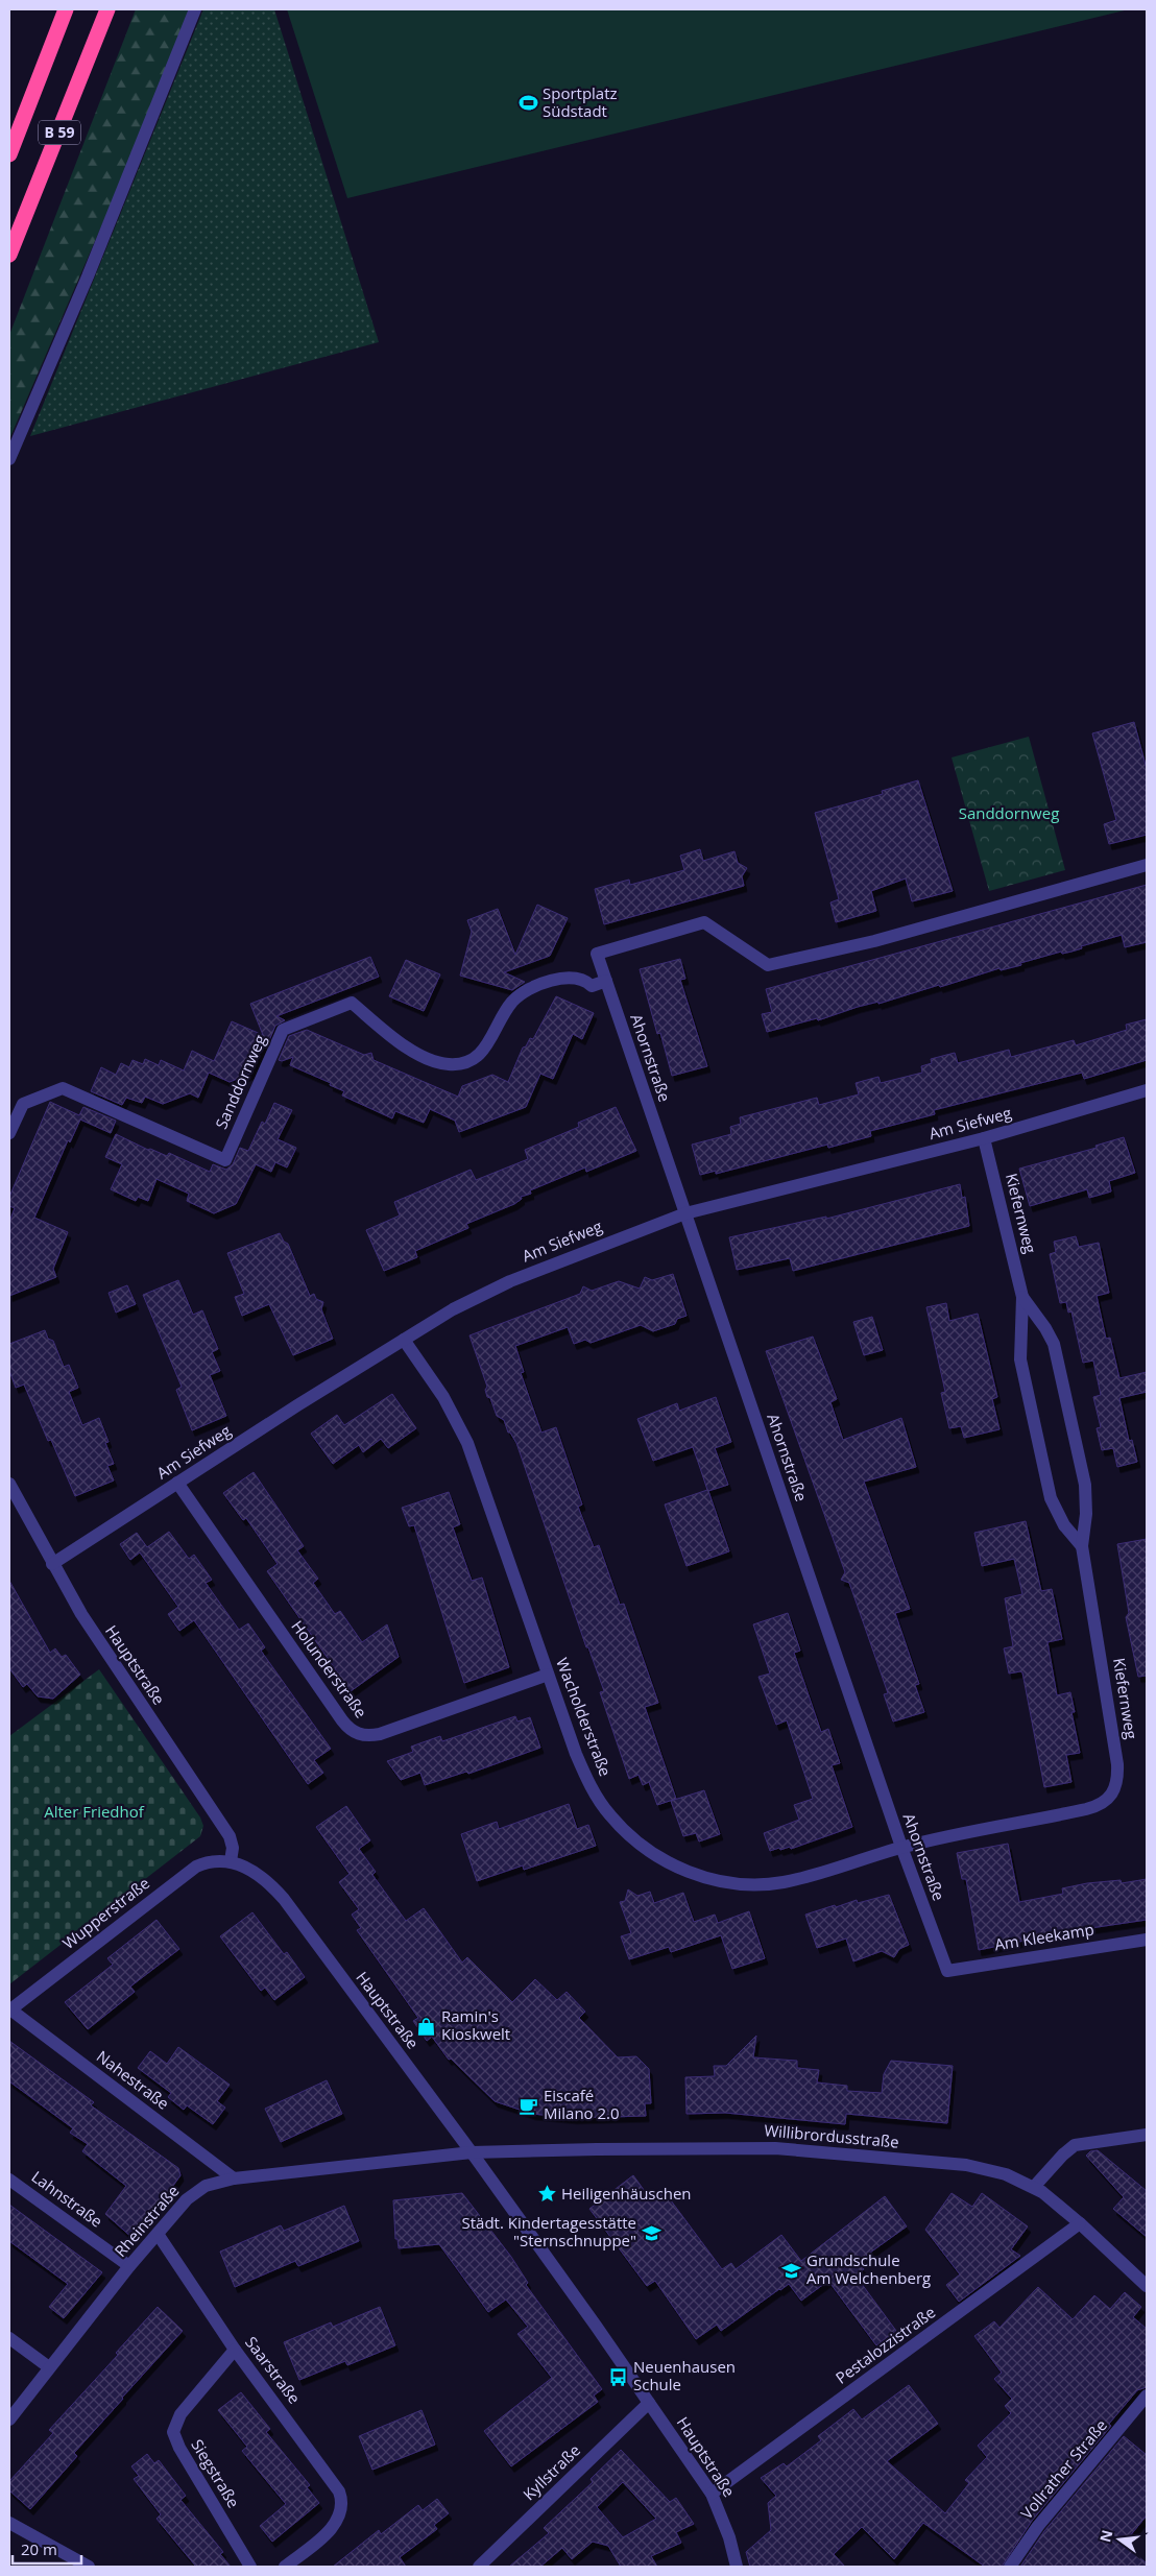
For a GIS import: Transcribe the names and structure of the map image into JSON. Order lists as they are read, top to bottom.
{
  "streets": {
    "highway": ["B 59"],
    "street": [
      "Ahornstraße",
      "Sanddornweg",
      "Am Siefweg",
      "Kiefernweg",
      "Hauptstraße",
      "Holunderstraße",
      "Wacholderstraße",
      "Wupperstraße",
      "Am Kleekamp",
      "Nahestraße",
      "Willibrordusstraße",
      "Lahnstraße",
      "Rheinstraße",
      "Pestalozzistraße",
      "Saarstraße",
      "Vollrather Straße",
      "Kyllstraße",
      "Siegstraße"
    ]
  },
  "crossings": [
    ["Ahornstraße", "Sanddornweg"],
    ["Ahornstraße", "Am Siefweg"],
    ["Ahornstraße", "Kiefernweg"],
    ["Ahornstraße", "Wacholderstraße"],
    ["Ahornstraße", "Am Kleekamp"],
    ["Am Siefweg", "Kiefernweg"],
    ["Am Siefweg", "Hauptstraße"],
    ["Am Siefweg", "Holunderstraße"],
    ["Am Siefweg", "Wacholderstraße"],
    ["Kiefernweg", "Wacholderstraße"],
    ["Hauptstraße", "Wupperstraße"],
    ["Hauptstraße", "Willibrordusstraße"],
    ["Hauptstraße", "Rheinstraße"],
    ["Hauptstraße", "Pestalozzistraße"],
    ["Hauptstraße", "Kyllstraße"],
    ["Holunderstraße", "Wacholderstraße"],
    ["Wupperstraße", "Nahestraße"],
    ["Nahestraße", "Rheinstraße"],
    ["Willibrordusstraße", "Rheinstraße"],
    ["Willibrordusstraße", "Pestalozzistraße"],
    ["Lahnstraße", "Rheinstraße"],
    ["Rheinstraße", "Saarstraße"],
    ["Saarstraße", "Siegstraße"]
  ],
  "parks": ["Sanddornweg", "Alter Friedhof"],
  "places": {
    "sports": ["Sportplatz Südstadt"],
    "shop": ["Ramin's Kioskwelt"],
    "cafe": ["Eiscafé Milano 2.0"],
    "place": ["Heiligenhäuschen"],
    "school or university": ["Städt. Kindertagesstätte \"Sternschnuppe\"", "Grundschule Am Welchenberg"],
    "bus stop": ["Neuenhausen Schule"]
  },
  "scale_bar": "20 m",
  "north": "left"
}
